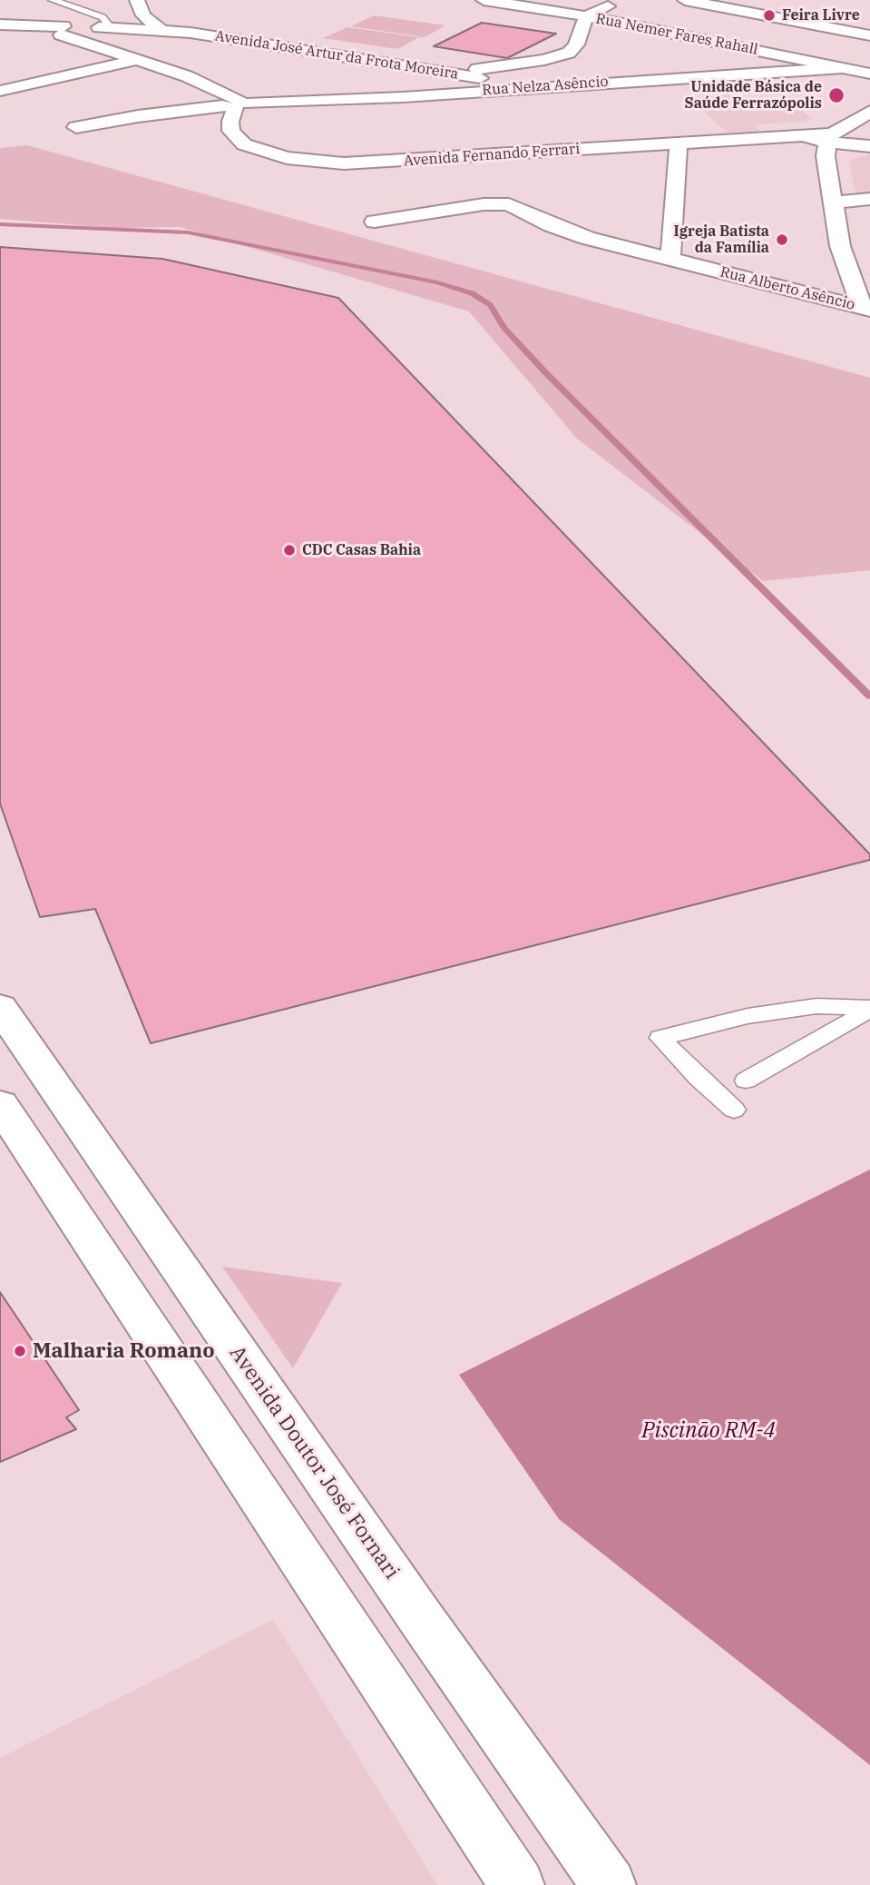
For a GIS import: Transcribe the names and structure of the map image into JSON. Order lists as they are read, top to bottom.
{
  "streets": {
    "street": [
      "Rua Nemer Fares Rahall",
      "Avenida José Artur da Frota Moreira",
      "Rua Nelza Asêncio",
      "Avenida Fernando Ferrari",
      "Rua Alberto Asêncio",
      "Avenida Doutor José Fornari"
    ]
  },
  "crossings": [
    ["Rua Nemer Fares Rahall", "Rua Nelza Asêncio"],
    ["Avenida José Artur da Frota Moreira", "Rua Nelza Asêncio"],
    ["Rua Nelza Asêncio", "Avenida Fernando Ferrari"]
  ],
  "water": ["Piscinão RM-4"],
  "places": [
    "Feira Livre",
    "Unidade Básica de Saúde Ferrazópolis",
    "Igreja Batista da Família",
    "CDC Casas Bahia",
    "Malharia Romano"
  ]
}
